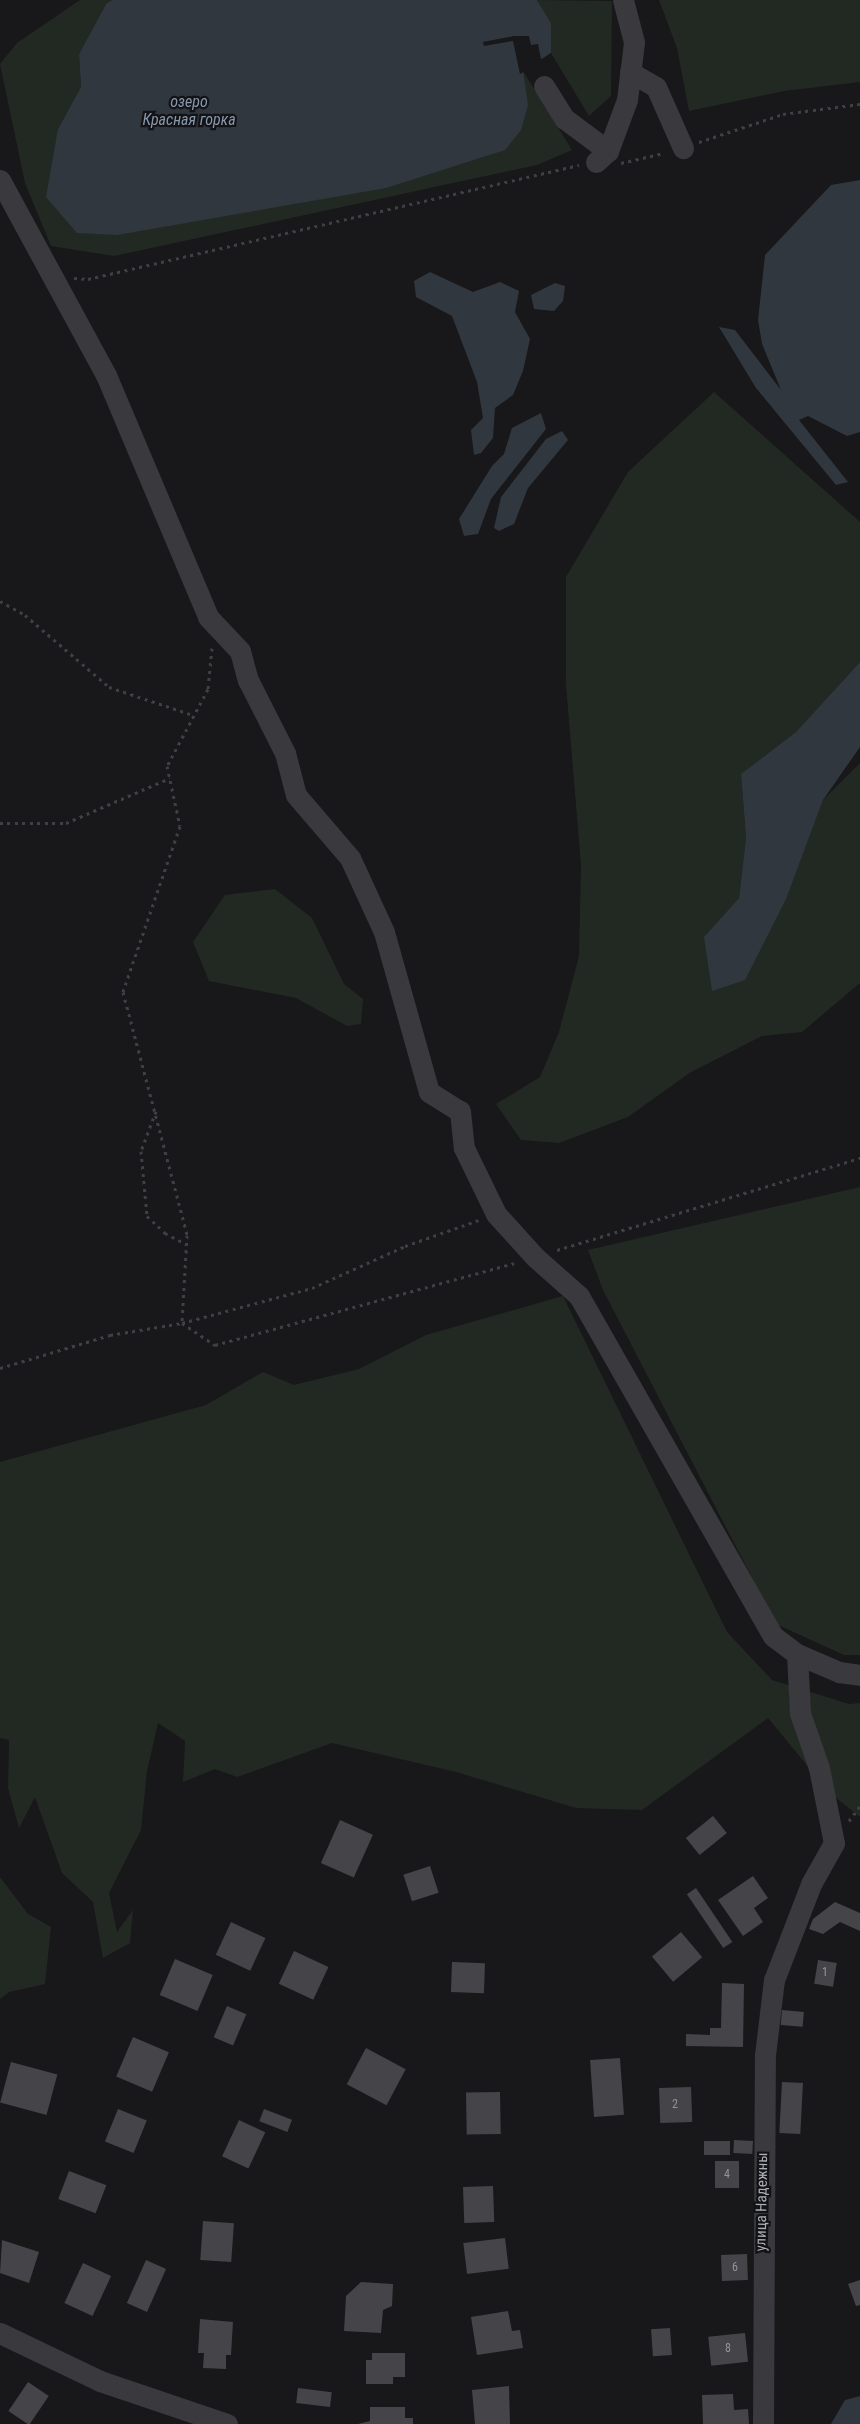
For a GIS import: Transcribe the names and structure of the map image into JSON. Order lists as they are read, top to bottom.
{
  "streets": {
    "street": ["улица Надежны"]
  },
  "water": ["озеро Красная горка"],
  "house_numbers": [
    "1",
    "2",
    "4",
    "6",
    "8"
  ]
}
